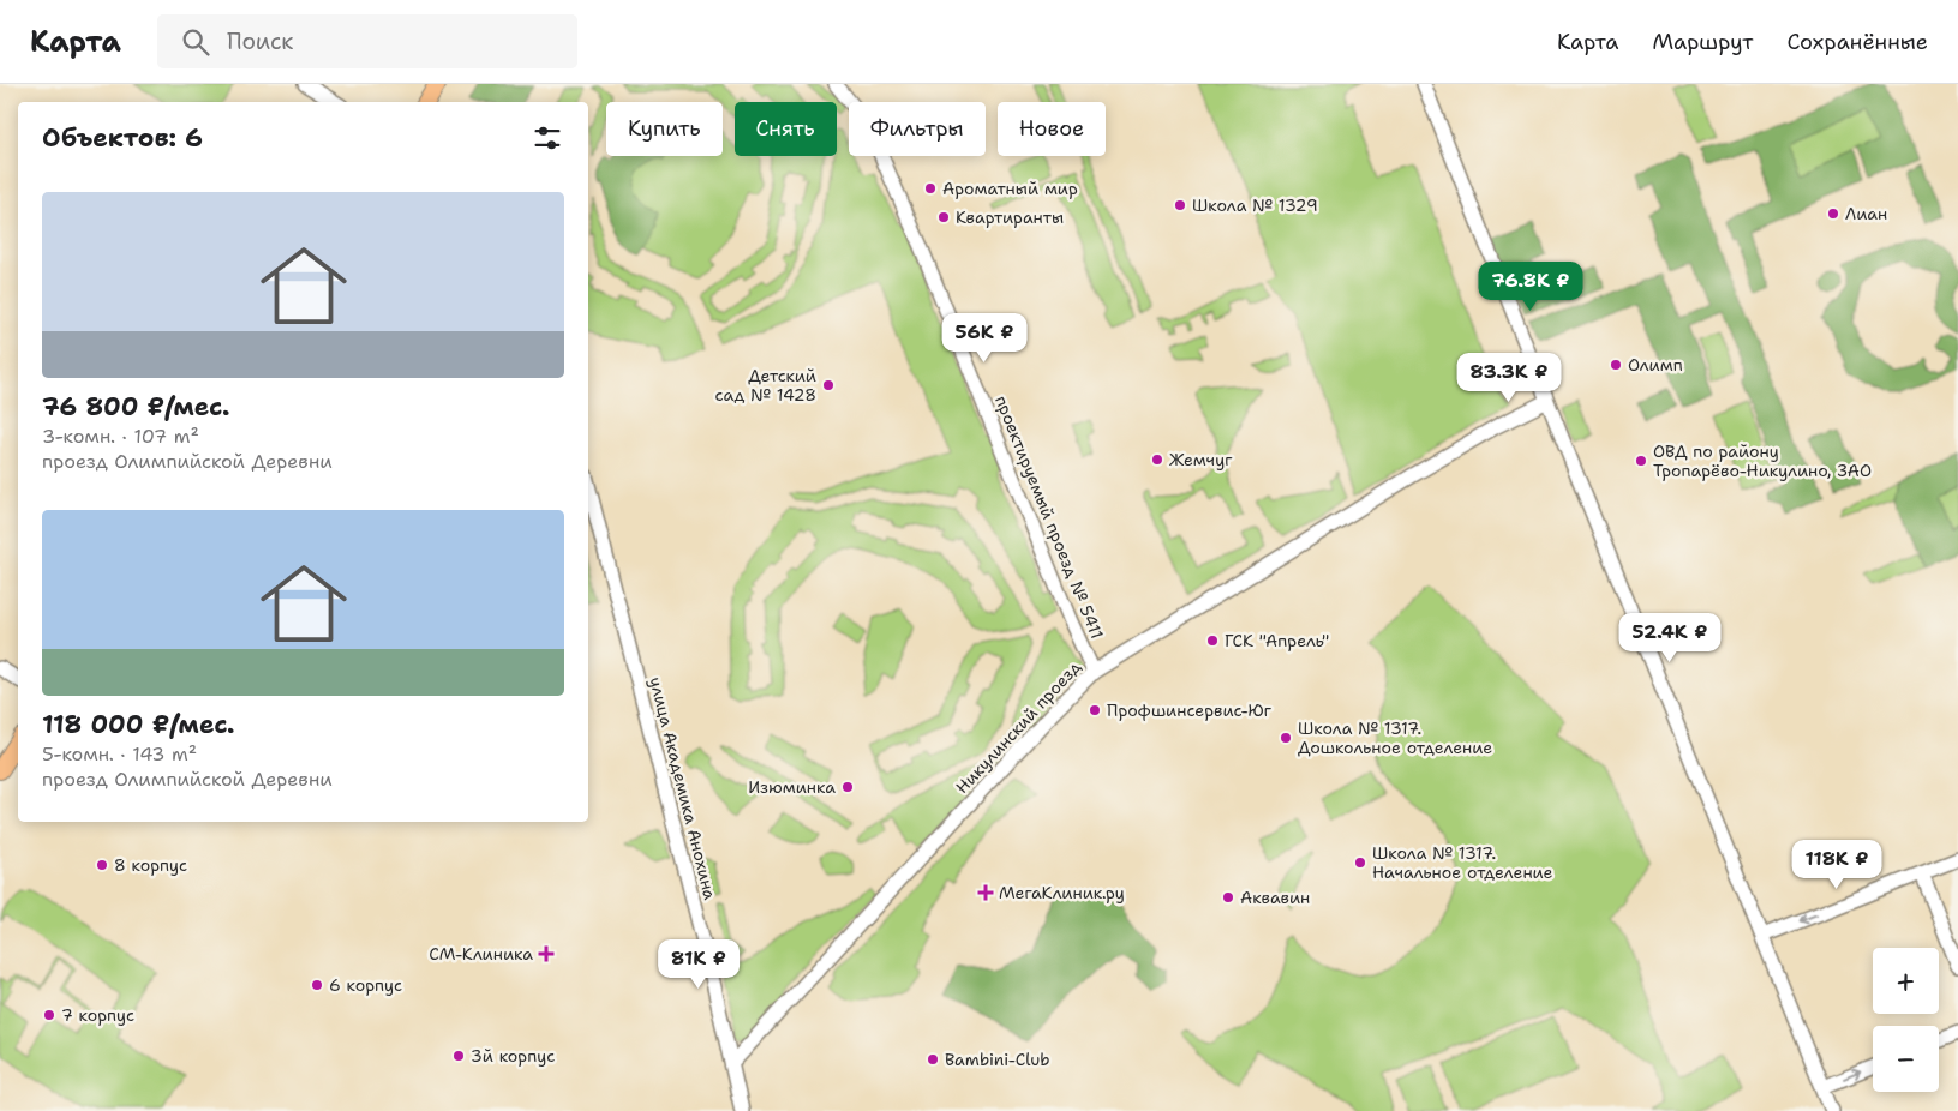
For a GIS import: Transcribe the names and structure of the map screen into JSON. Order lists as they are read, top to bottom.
{
  "streets": {
    "street": ["проектируемый проезд № 5411", "Никулинский проезд", "улица Академика Анохина"]
  },
  "crossings": [
    ["проектируемый проезд № 5411", "Никулинский проезд"],
    ["Никулинский проезд", "улица Академика Анохина"]
  ],
  "places": {
    "other": [
      "Ароматный мир",
      "Школа № 1329",
      "Лиан",
      "Квартиранты",
      "Олимп",
      "Детский сад № 1428",
      "Жемчуг",
      "ОВД по району Тропарёво-Никулино, ЗАО",
      "ГСК \"Апрель\"",
      "Профшинсервис-Юг",
      "Школа № 1317. Дошкольное отделение",
      "Изюминка",
      "Школа № 1317. Начальное отделение",
      "8 корпус",
      "Аквавин",
      "6 корпус",
      "7 корпус",
      "3й корпус",
      "Bambini-Club"
    ],
    "health": ["МегаКлиник.ру", "СМ-Клиника"]
  },
  "page": {
    "header": "Карта",
    "search": "Поиск",
    "nav": ["Карта", "Маршрут", "Сохранённые"],
    "chip": [
      "Купить",
      "Снять",
      "Фильтры",
      "Новое"
    ],
    "heading": "Объектов: 6",
    "list": [
      {
        "name": "76 800 ₽/мес.",
        "note": "3-комн. · 107 m² · проезд Олимпийской Деревни"
      },
      {
        "name": "118 000 ₽/мес.",
        "note": "5-комн. · 143 m² · проезд Олимпийской Деревни"
      }
    ],
    "price": [
      "76.8K ₽",
      "56K ₽",
      "83.3K ₽",
      "52.4K ₽",
      "118K ₽",
      "81K ₽"
    ],
    "map_buttons": ["+", "−"]
  }
}
